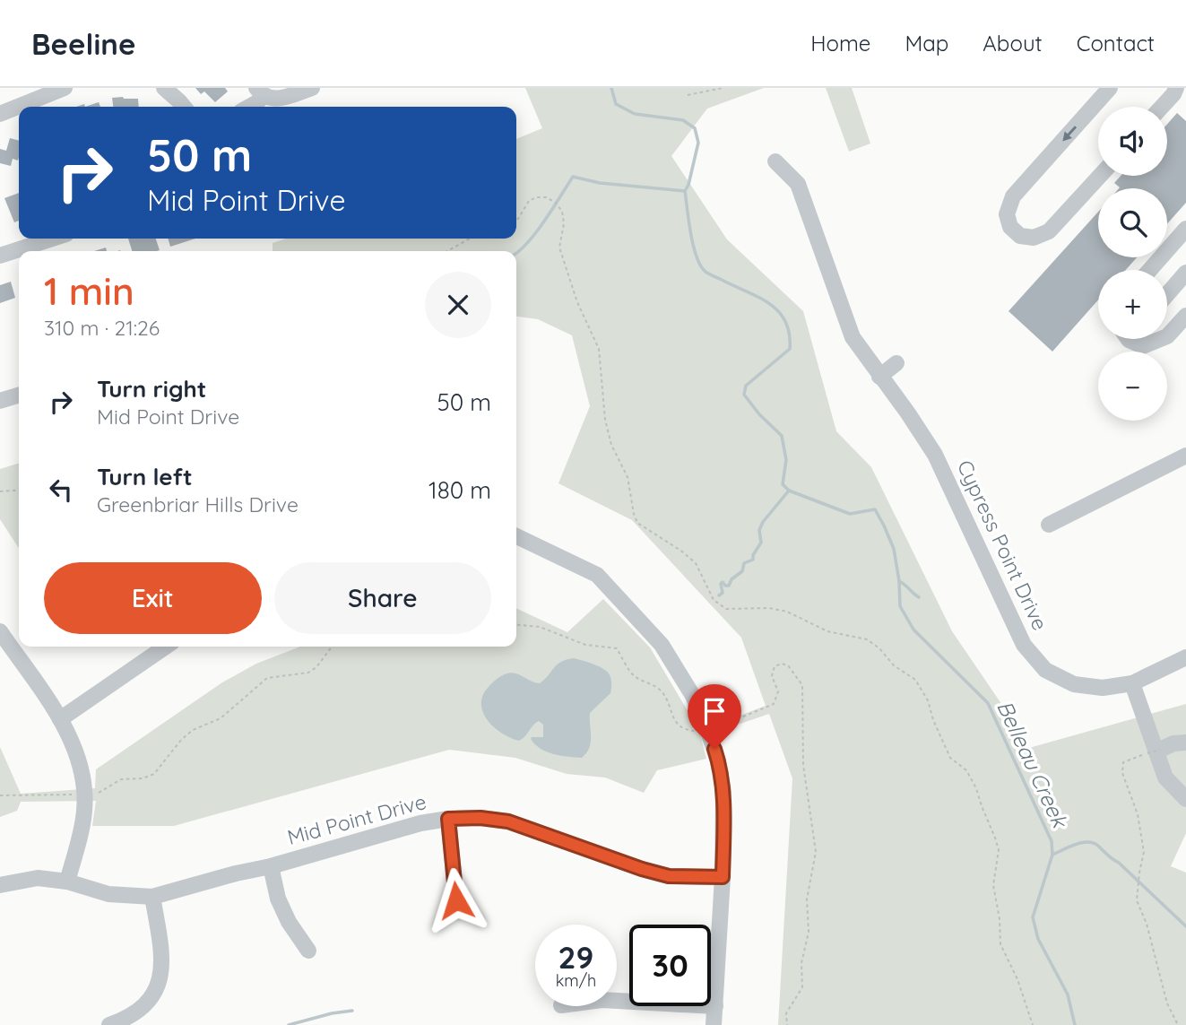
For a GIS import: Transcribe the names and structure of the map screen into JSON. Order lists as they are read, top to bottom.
{
  "streets": {
    "street": ["Cypress Point Drive", "Mid Point Drive"]
  },
  "water": ["Belleau Creek"],
  "page": {
    "header": "Beeline",
    "nav": [
      "Home",
      "Map",
      "About",
      "Contact"
    ],
    "map_buttons": ["+", "−"],
    "turn": ["50 m", "Mid Point Drive"],
    "heading": ["1 min", "310 m · 21:26"],
    "list": [
      {
        "name": "Turn right",
        "note": "Mid Point Drive",
        "value": "50 m"
      },
      {
        "name": "Turn left",
        "note": "Greenbriar Hills Drive",
        "value": "180 m"
      }
    ],
    "buttons": ["Exit", "Share"],
    "speed": "29 km/h",
    "limit": "30"
  }
}
